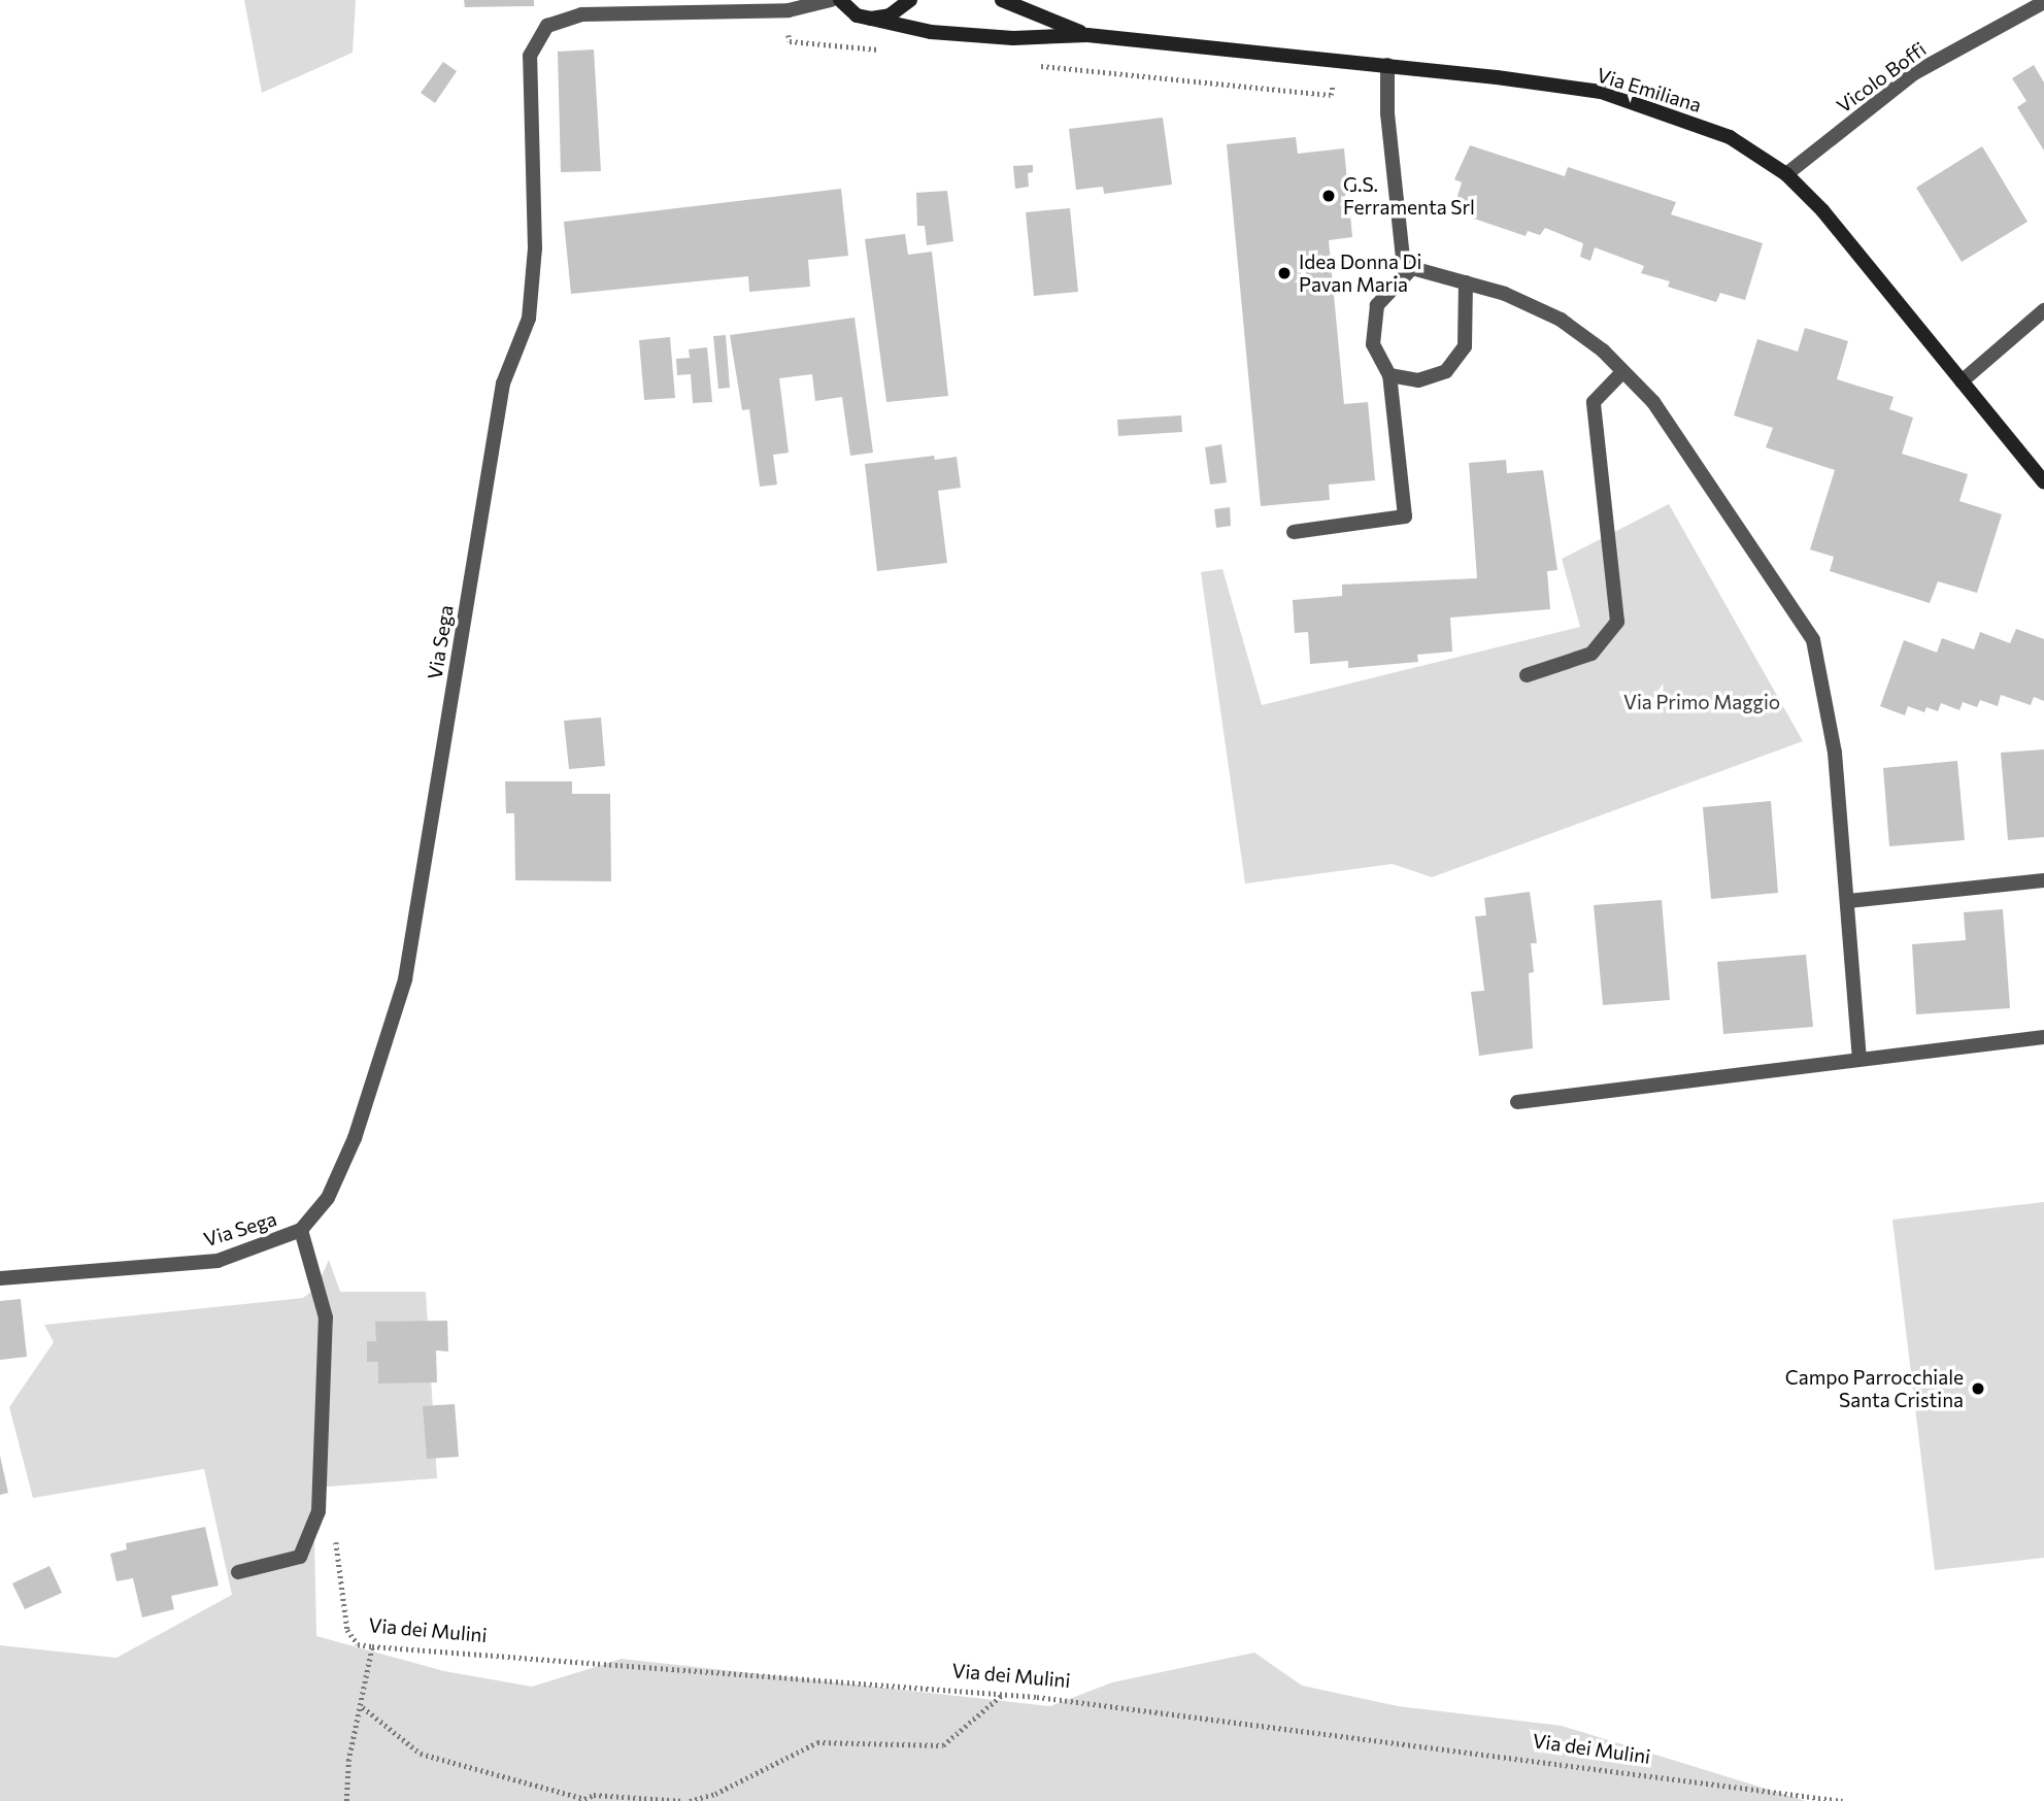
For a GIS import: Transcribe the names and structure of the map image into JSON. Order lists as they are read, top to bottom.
{
  "streets": {
    "main road": ["Via Emiliana"],
    "street": ["Vicolo Boffi", "Via Sega"],
    "path": ["Via dei Mulini"]
  },
  "crossings": [
    ["Vicolo Boffi", "Via Emiliana"]
  ],
  "parks": ["Via Primo Maggio"],
  "places": ["G.S. Ferramenta Srl", "Idea Donna Di Pavan Maria", "Campo Parrocchiale Santa Cristina"]
}
